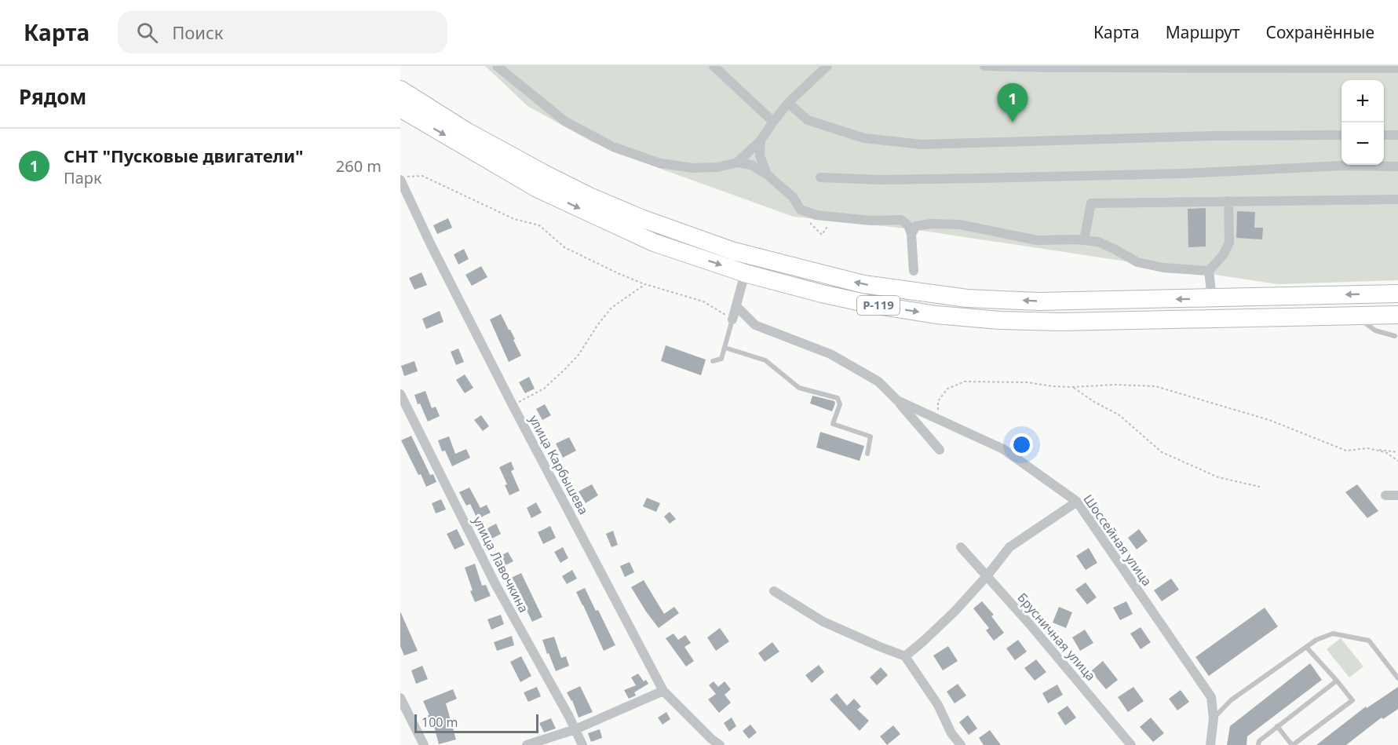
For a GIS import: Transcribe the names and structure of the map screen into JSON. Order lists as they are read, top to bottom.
{
  "streets": {
    "highway": ["Р-119"],
    "street": [
      "улица Карбышева",
      "Шоссейная улица",
      "улица Лавочкина",
      "Брусничная улица"
    ]
  },
  "scale_bar": "100 m",
  "page": {
    "header": "Карта",
    "search": "Поиск",
    "nav": ["Карта", "Маршрут", "Сохранённые"],
    "heading": "Рядом",
    "map_buttons": ["+", "−"],
    "pins": "1",
    "list": [
      {
        "mark": "1",
        "name": "СНТ \"Пусковые двигатели\"",
        "note": "Парк",
        "value": "260 m"
      }
    ],
    "scale": "100 m"
  }
}
